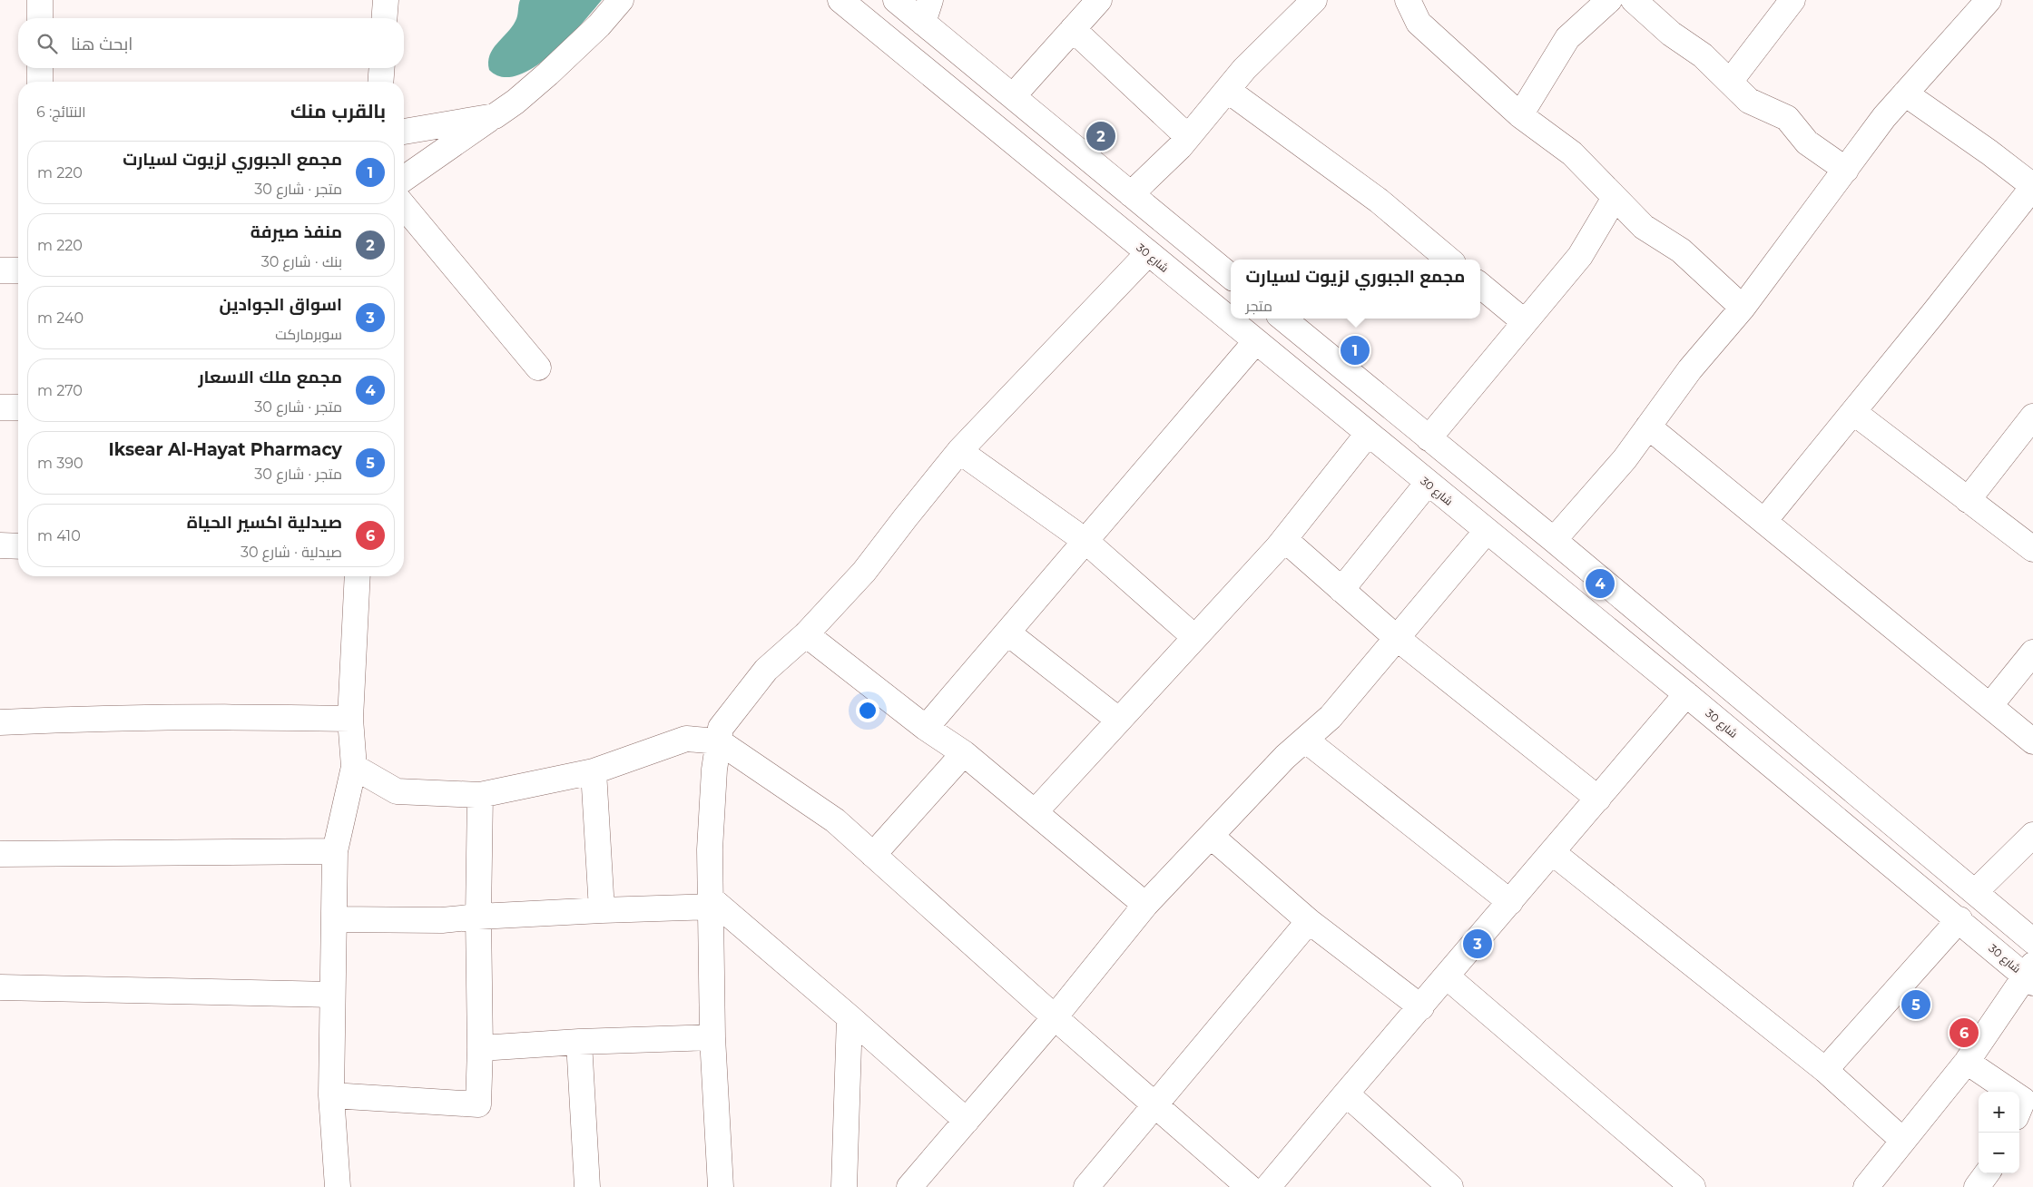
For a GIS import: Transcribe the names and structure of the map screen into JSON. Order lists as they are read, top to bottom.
{
  "streets": {
    "street": ["شارع 30"]
  },
  "page": {
    "search": "ابحث هنا",
    "heading": ["بالقرب منك", "النتائج: 6"],
    "pins": [
      "2",
      "1",
      "4",
      "3",
      "5",
      "6"
    ],
    "list": [
      {
        "mark": "1",
        "name": "مجمع الجبوري لزيوت لسيارت",
        "note": "متجر · شارع 30",
        "value": "220 m"
      },
      {
        "mark": "2",
        "name": "منفذ صيرفة",
        "note": "بنك · شارع 30",
        "value": "220 m"
      },
      {
        "mark": "3",
        "name": "اسواق الجوادين",
        "note": "سوبرماركت",
        "value": "240 m"
      },
      {
        "mark": "4",
        "name": "مجمع ملك الاسعار",
        "note": "متجر · شارع 30",
        "value": "270 m"
      },
      {
        "mark": "5",
        "name": "Iksear Al-Hayat Pharmacy",
        "note": "متجر · شارع 30",
        "value": "390 m"
      },
      {
        "mark": "6",
        "name": "صيدلية اكسير الحياة",
        "note": "صيدلية · شارع 30",
        "value": "410 m"
      }
    ],
    "popup": ["مجمع الجبوري لزيوت لسيارت", "متجر"],
    "map_buttons": ["+", "−"]
  }
}
